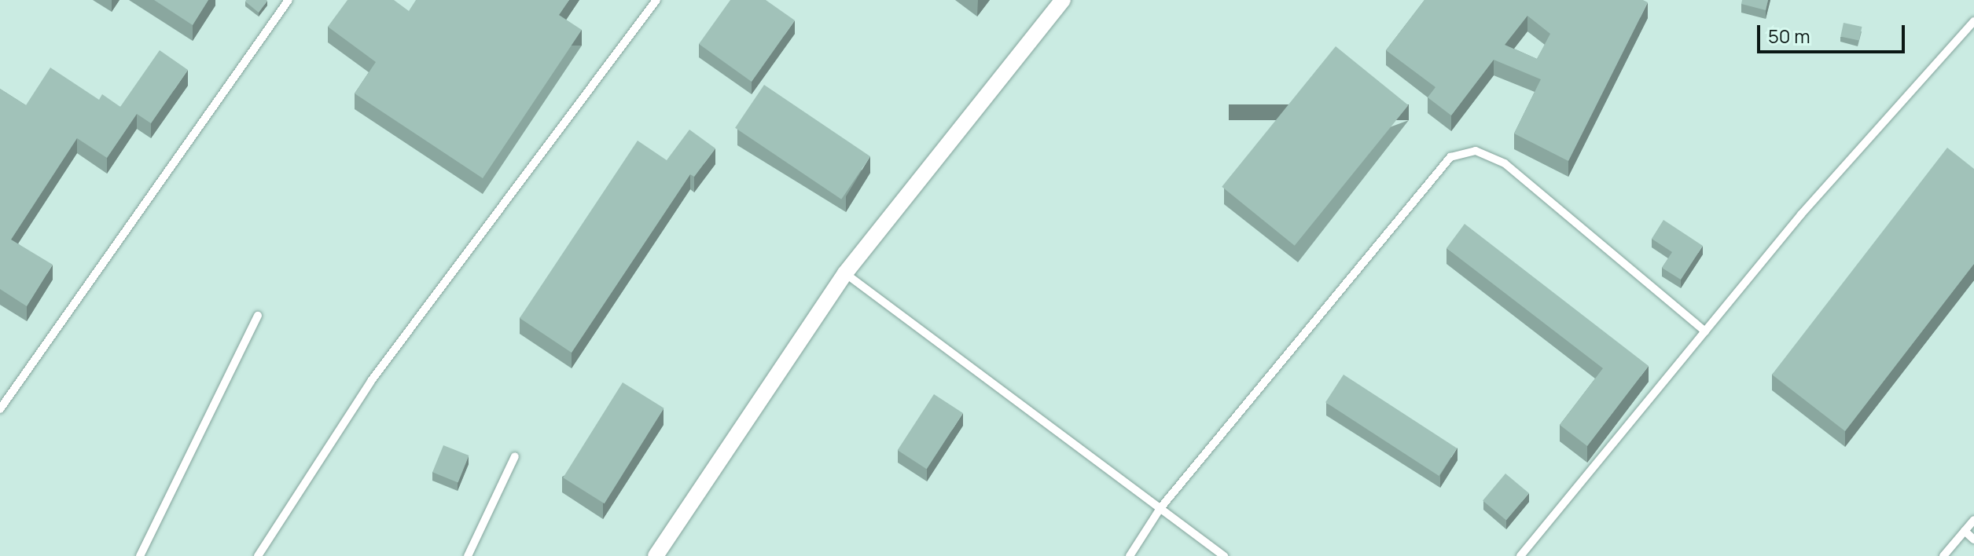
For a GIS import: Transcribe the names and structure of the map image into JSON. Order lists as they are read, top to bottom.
{
  "scale_bar": "50 m"
}
